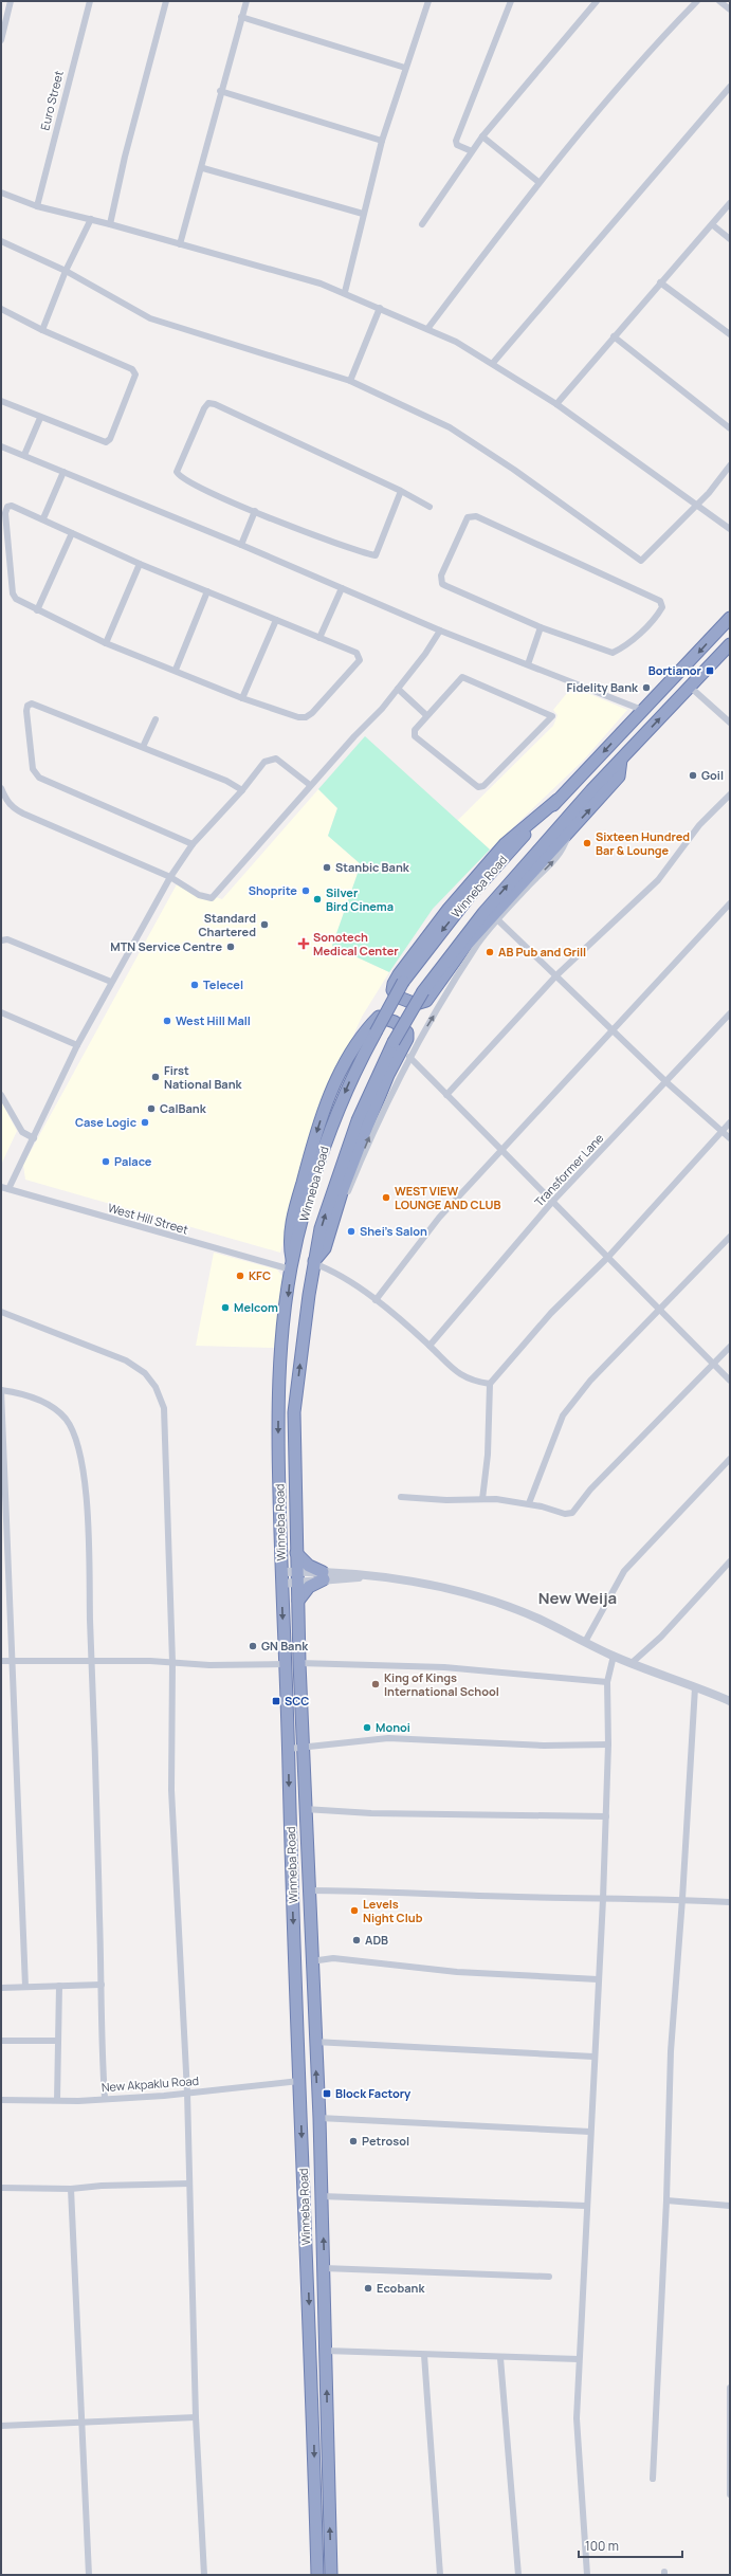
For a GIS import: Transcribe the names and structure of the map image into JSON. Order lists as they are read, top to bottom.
{
  "streets": {
    "highway": ["Winneba Road"],
    "street": [
      "Euro Street",
      "Transformer Lane",
      "West Hill Street",
      "New Akpaklu Road"
    ]
  },
  "crossings": [
    ["Winneba Road", "West Hill Street"],
    ["Winneba Road", "New Akpaklu Road"]
  ],
  "districts": ["New Weija"],
  "places": {
    "transit": ["Bortianor", "SCC", "Block Factory"],
    "other": [
      "Fidelity Bank",
      "Goil",
      "Sixteen Hundred Bar & Lounge",
      "Stanbic Bank",
      "Shoprite",
      "Silver Bird Cinema",
      "Standard Chartered",
      "MTN Service Centre",
      "AB Pub and Grill",
      "Telecel",
      "West Hill Mall",
      "First National Bank",
      "CalBank",
      "Case Logic",
      "Palace",
      "WEST VIEW LOUNGE AND CLUB",
      "Shei's Salon",
      "KFC",
      "Melcom",
      "GN Bank",
      "King of Kings International School",
      "Monoi",
      "Levels Night Club",
      "ADB",
      "Petrosol",
      "Ecobank"
    ],
    "health": ["Sonotech Medical Center"]
  },
  "scale_bar": "100 m"
}
